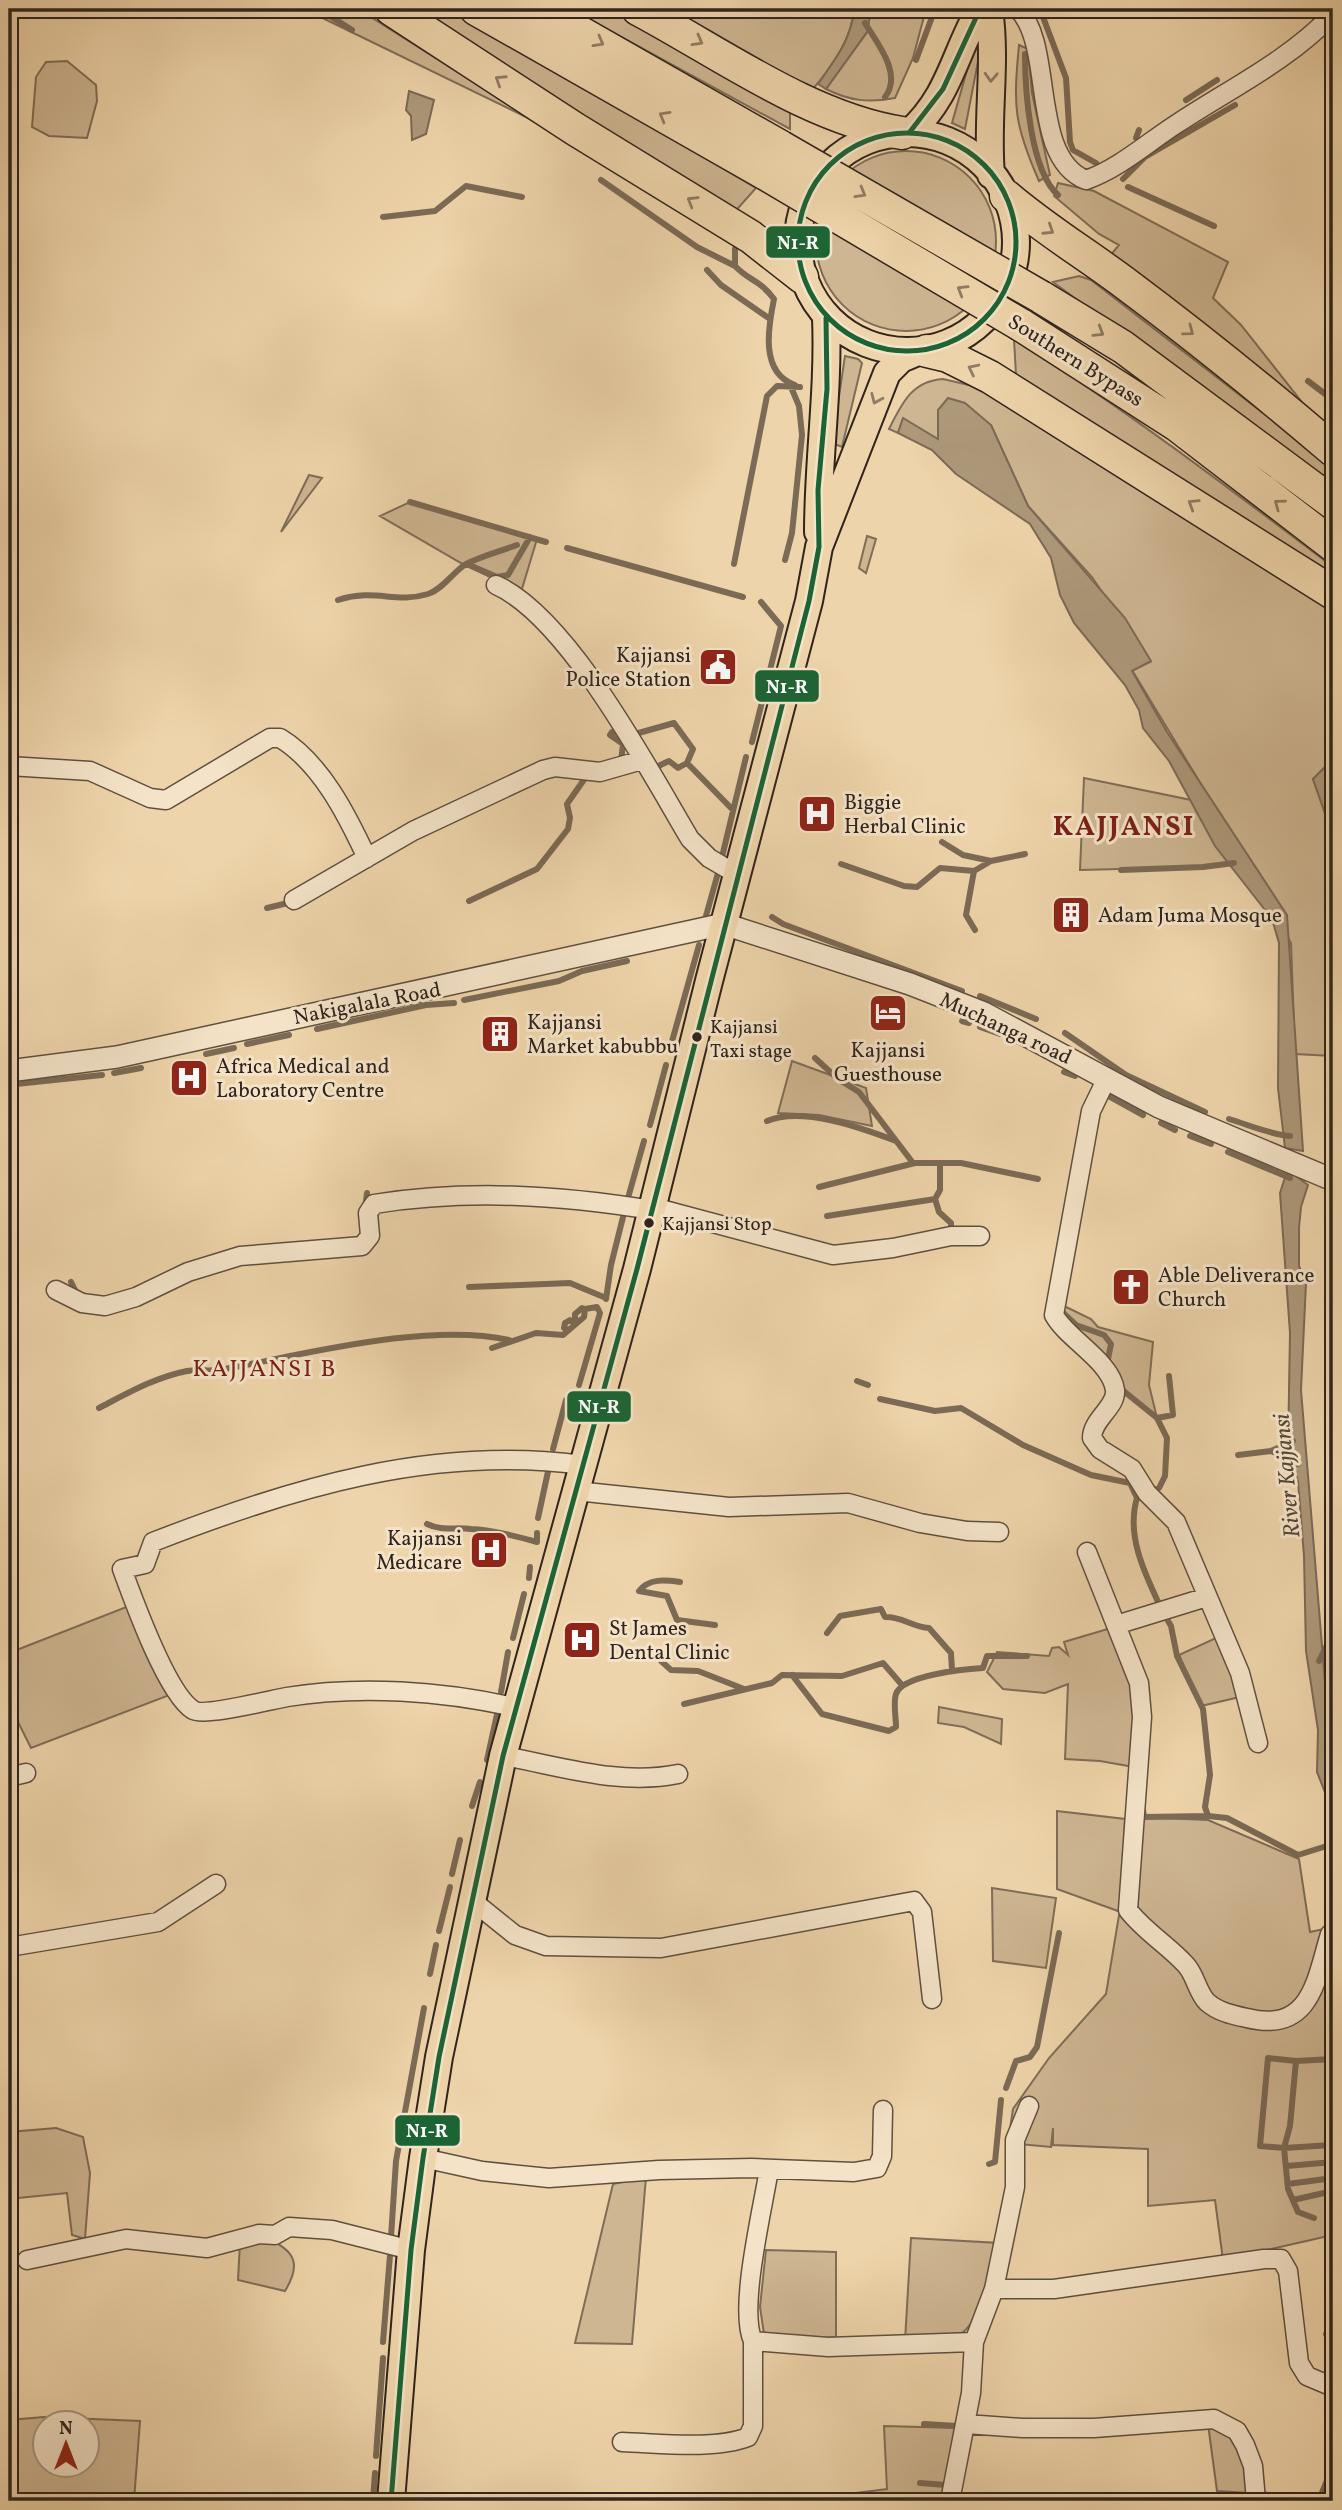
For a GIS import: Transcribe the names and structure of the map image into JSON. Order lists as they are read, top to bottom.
{
  "streets": {
    "highway": ["Southern Bypass"],
    "street": ["Nakigalala Road", "Muchanga road"]
  },
  "crossings": [
    ["Nakigalala Road", "Muchanga road"]
  ],
  "districts": ["KAJJANSI", "KAJJANSI B"],
  "water": ["River Kajjansi"],
  "places": {
    "public building": ["Kajjansi Police Station"],
    "hospital": [
      "Biggie Herbal Clinic",
      "Africa Medical and Laboratory Centre",
      "Kajjansi Medicare",
      "St James Dental Clinic"
    ],
    "building": ["Adam Juma Mosque", "Kajjansi Market kabubbu"],
    "hotel": ["Kajjansi Guesthouse"],
    "other": ["Kajjansi Taxi stage", "Kajjansi Stop"],
    "church": ["Able Deliverance Church"]
  },
  "lines": ["transit line N1-R"],
  "north": "top"
}
